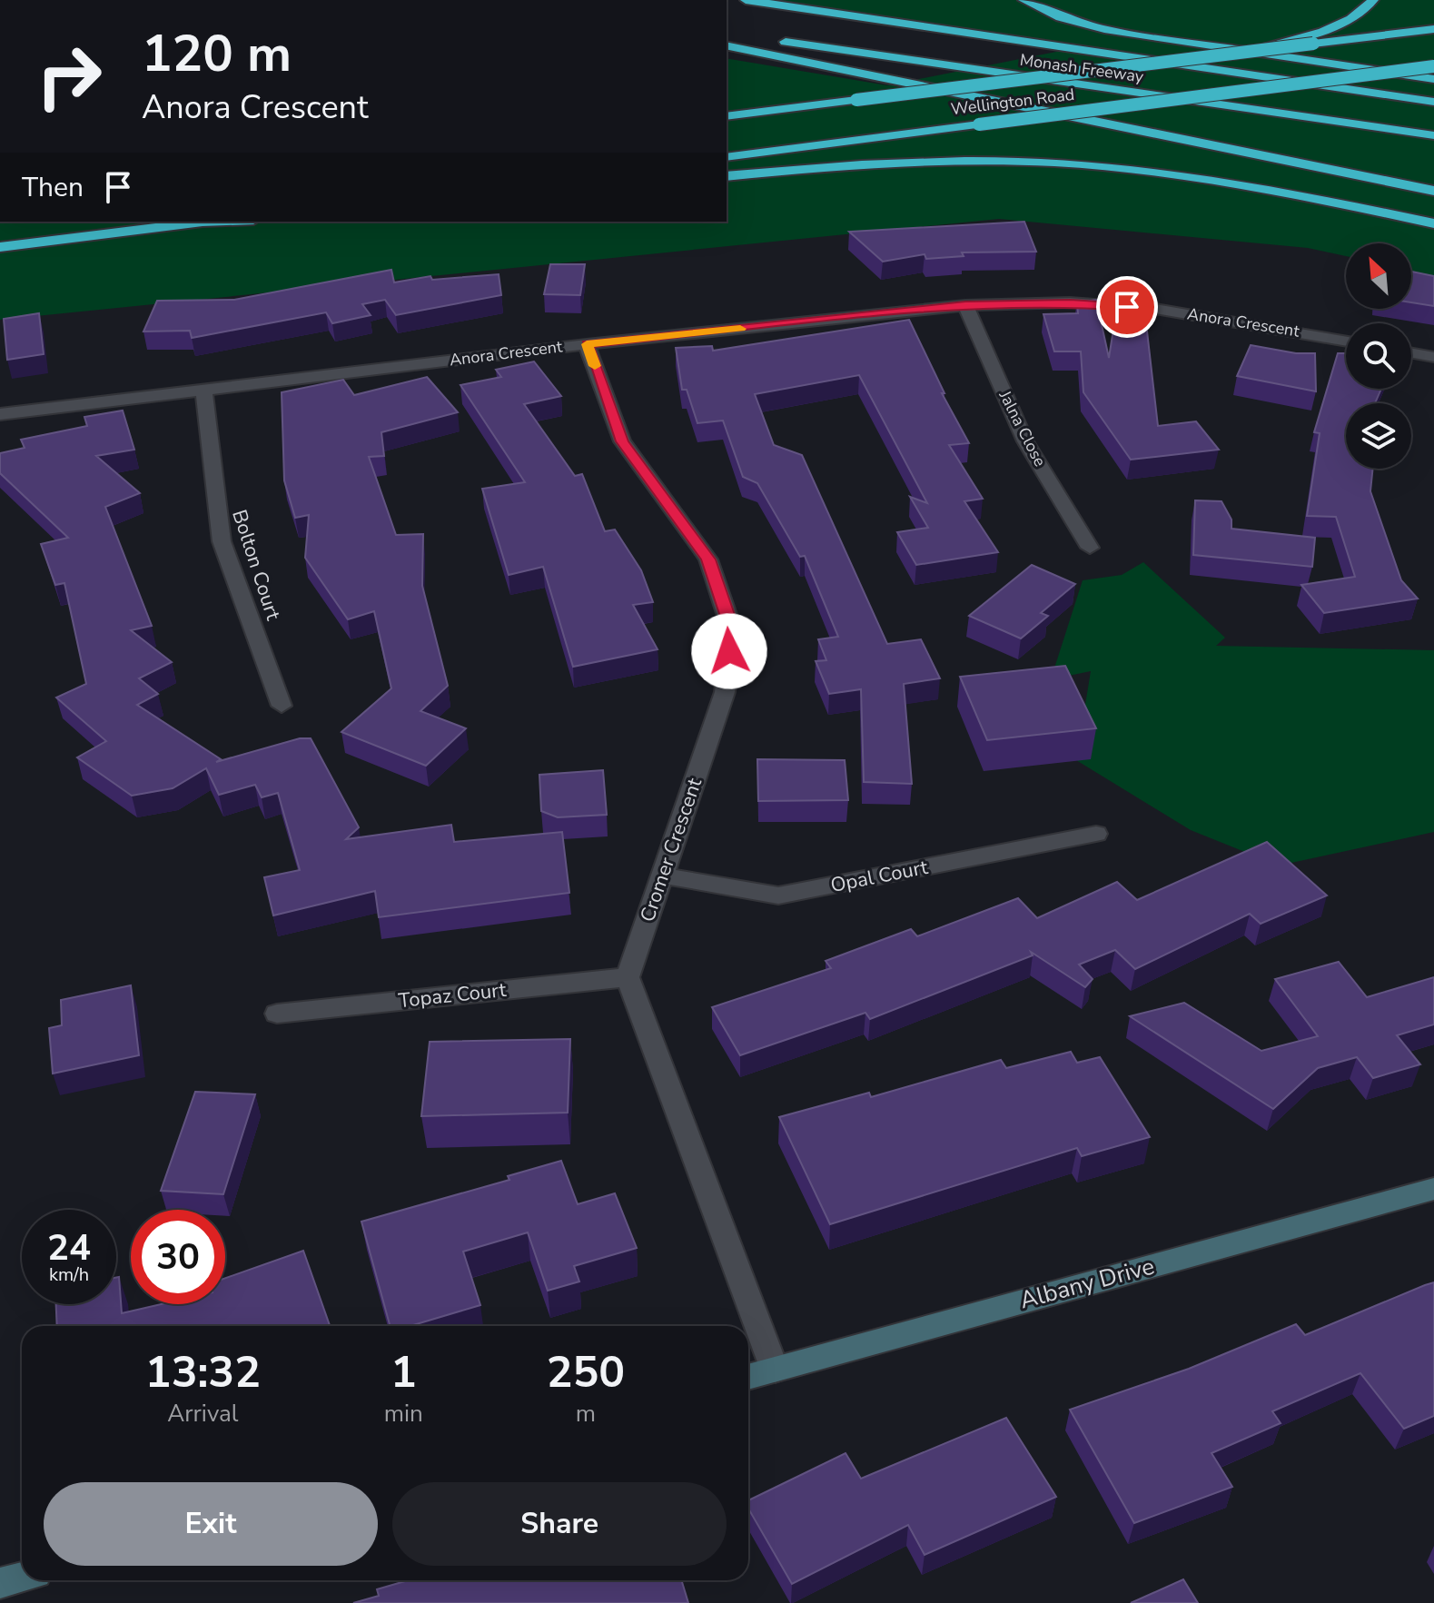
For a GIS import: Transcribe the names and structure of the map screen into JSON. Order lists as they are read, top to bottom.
{
  "streets": {
    "highway": ["Monash Freeway", "Wellington Road"],
    "street": [
      "Anora Crescent",
      "Jalna Close",
      "Bolton Court",
      "Cromer Crescent",
      "Opal Court",
      "Topaz Court",
      "Albany Drive"
    ]
  },
  "crossings": [
    ["Anora Crescent", "Jalna Close"],
    ["Anora Crescent", "Bolton Court"],
    ["Anora Crescent", "Cromer Crescent"],
    ["Cromer Crescent", "Opal Court"],
    ["Cromer Crescent", "Topaz Court"]
  ],
  "north": "top left",
  "page": {
    "turn": ["120 m", "Anora Crescent"],
    "then": "Then",
    "speed": "24 km/h",
    "limit": "30",
    "eta": [
      "13:32",
      "Arrival",
      "1",
      "min",
      "250",
      "m"
    ],
    "buttons": ["Exit", "Share"]
  }
}
